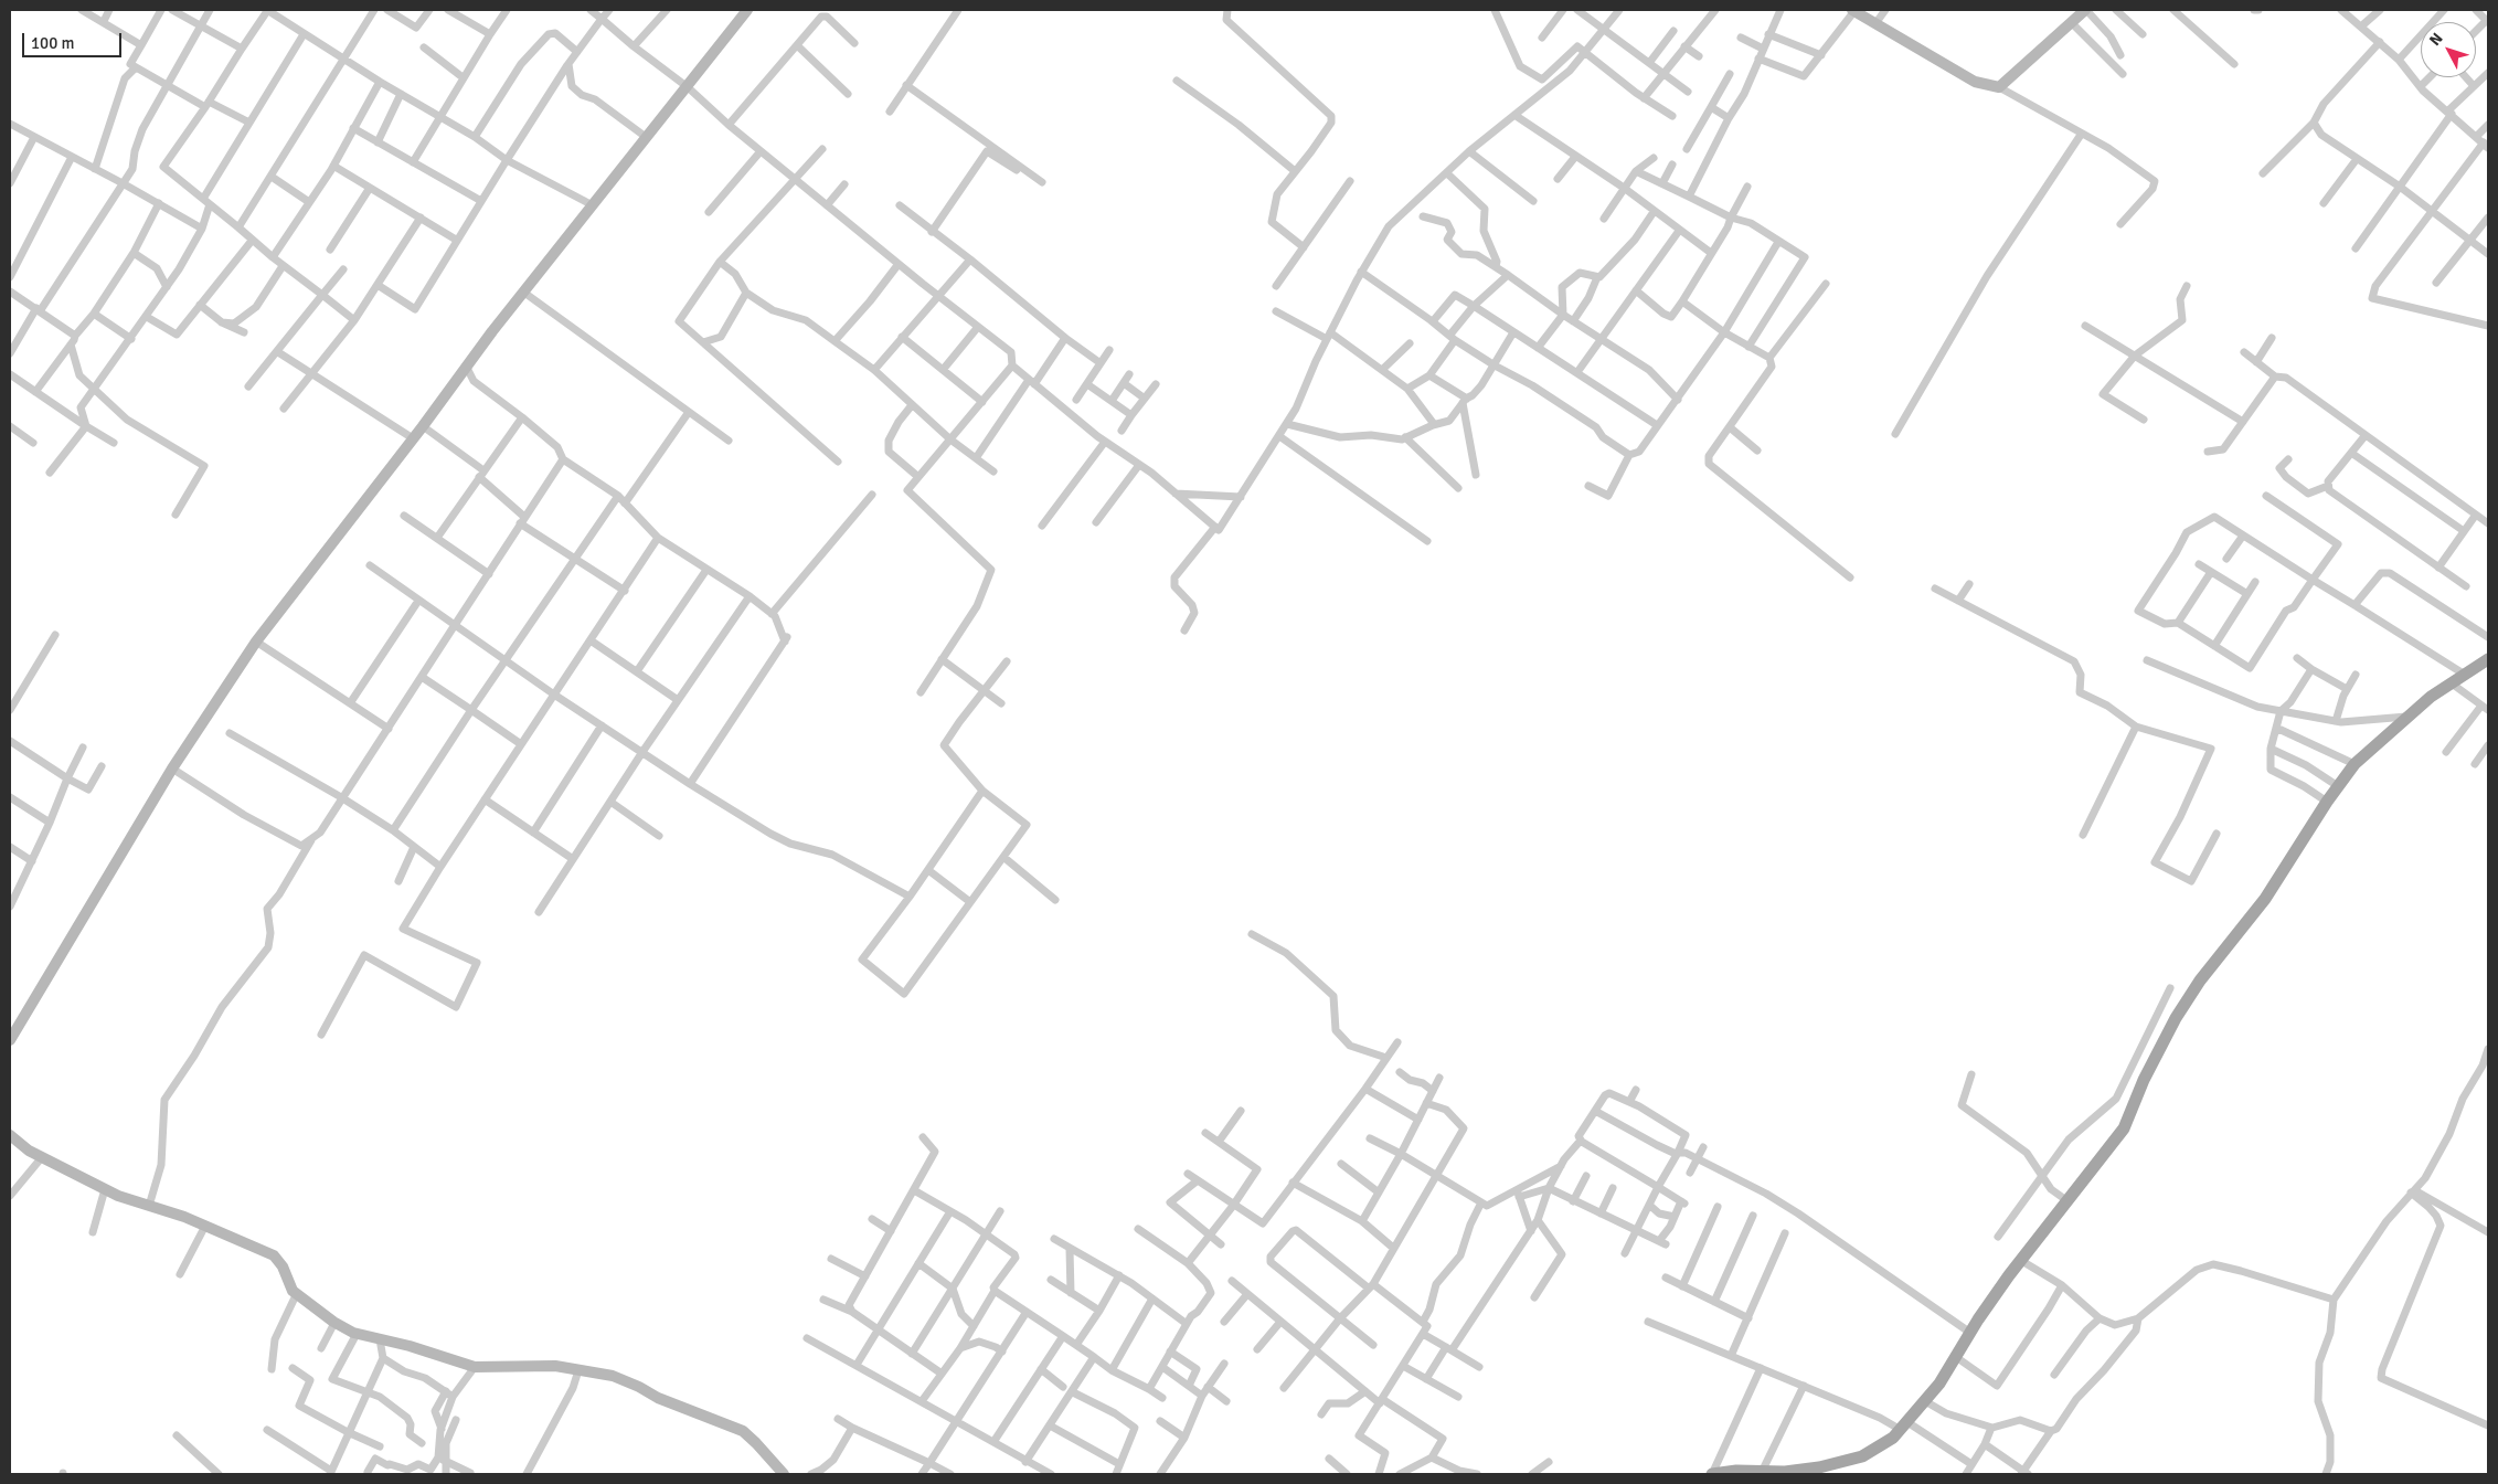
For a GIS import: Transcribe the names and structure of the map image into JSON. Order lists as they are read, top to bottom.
{
  "scale_bar": "100 m",
  "north": "top left"
}
